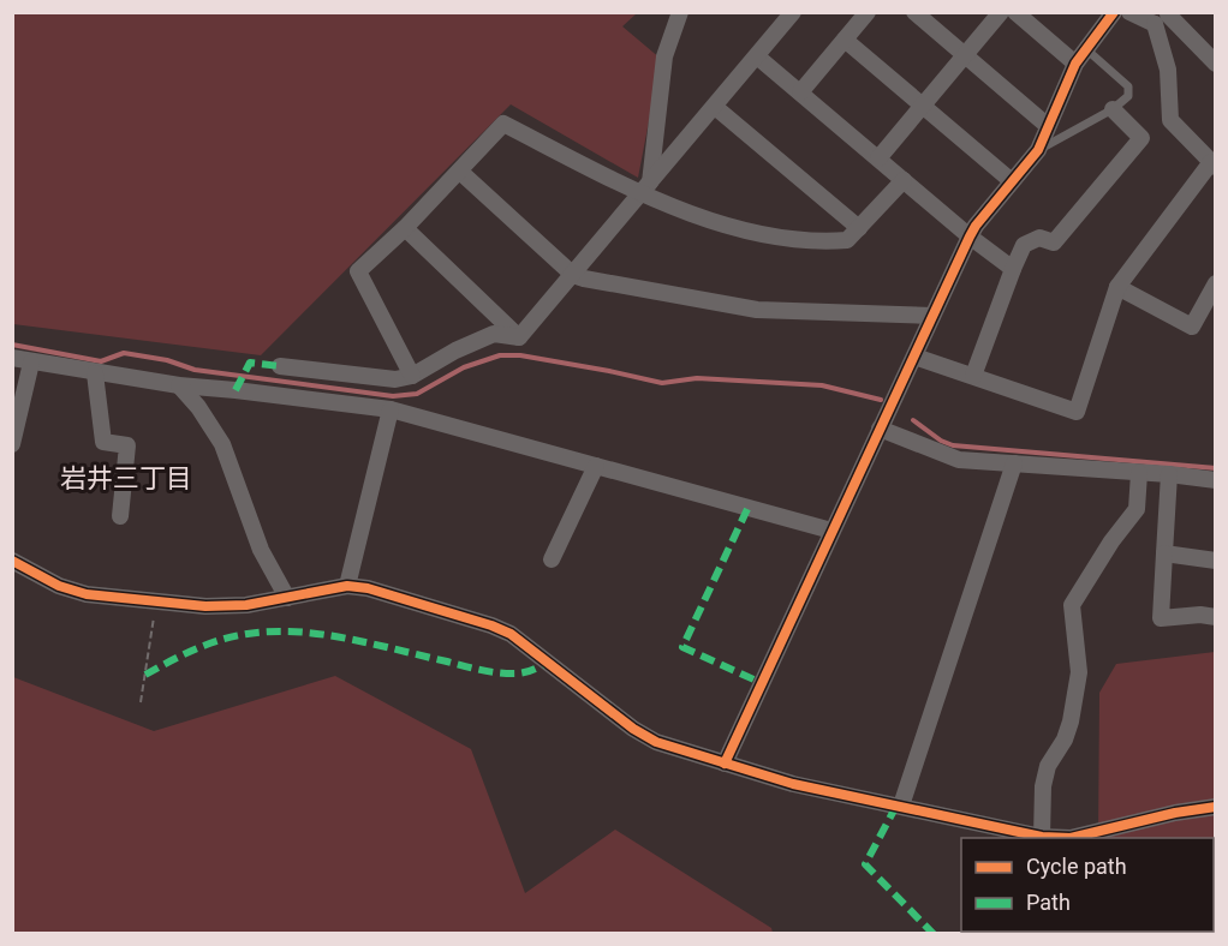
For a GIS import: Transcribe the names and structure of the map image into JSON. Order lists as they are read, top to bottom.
{
  "districts": ["岩井三丁目"],
  "legend": ["Cycle path", "Path"]
}
